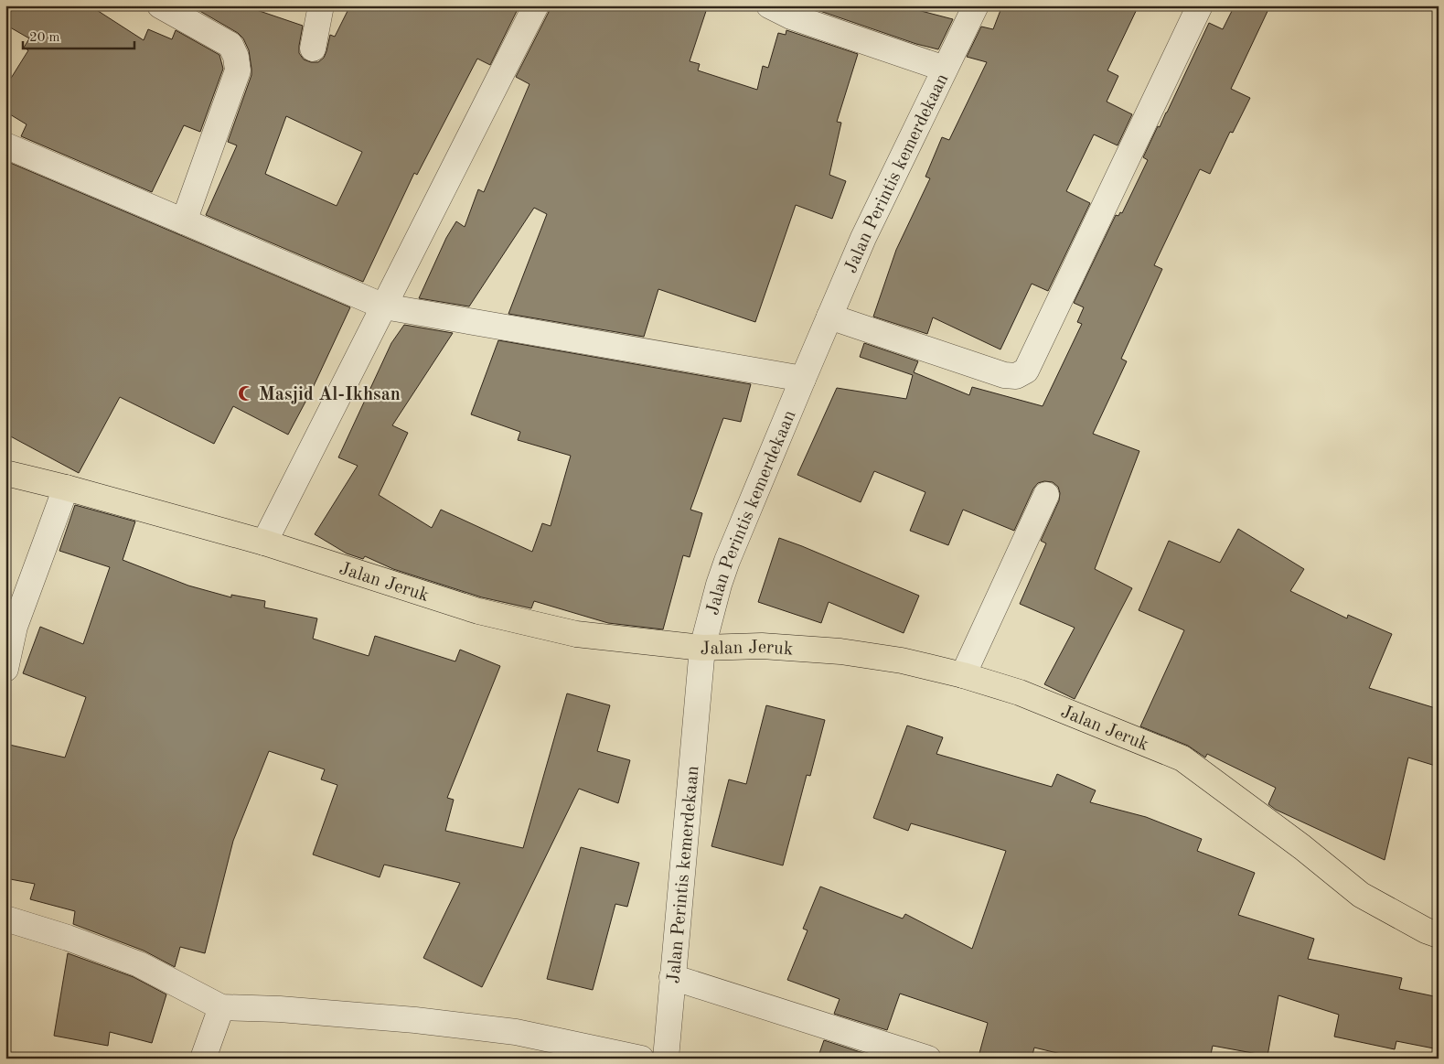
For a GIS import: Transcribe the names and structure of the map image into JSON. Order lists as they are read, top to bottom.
{
  "streets": {
    "main road": ["Jalan Jeruk"],
    "street": ["Jalan Perintis kemerdekaan"]
  },
  "crossings": [
    ["Jalan Perintis kemerdekaan", "Jalan Jeruk"]
  ],
  "places": {
    "mosque": ["Masjid Al-Ikhsan"]
  },
  "scale_bar": "20 m"
}
